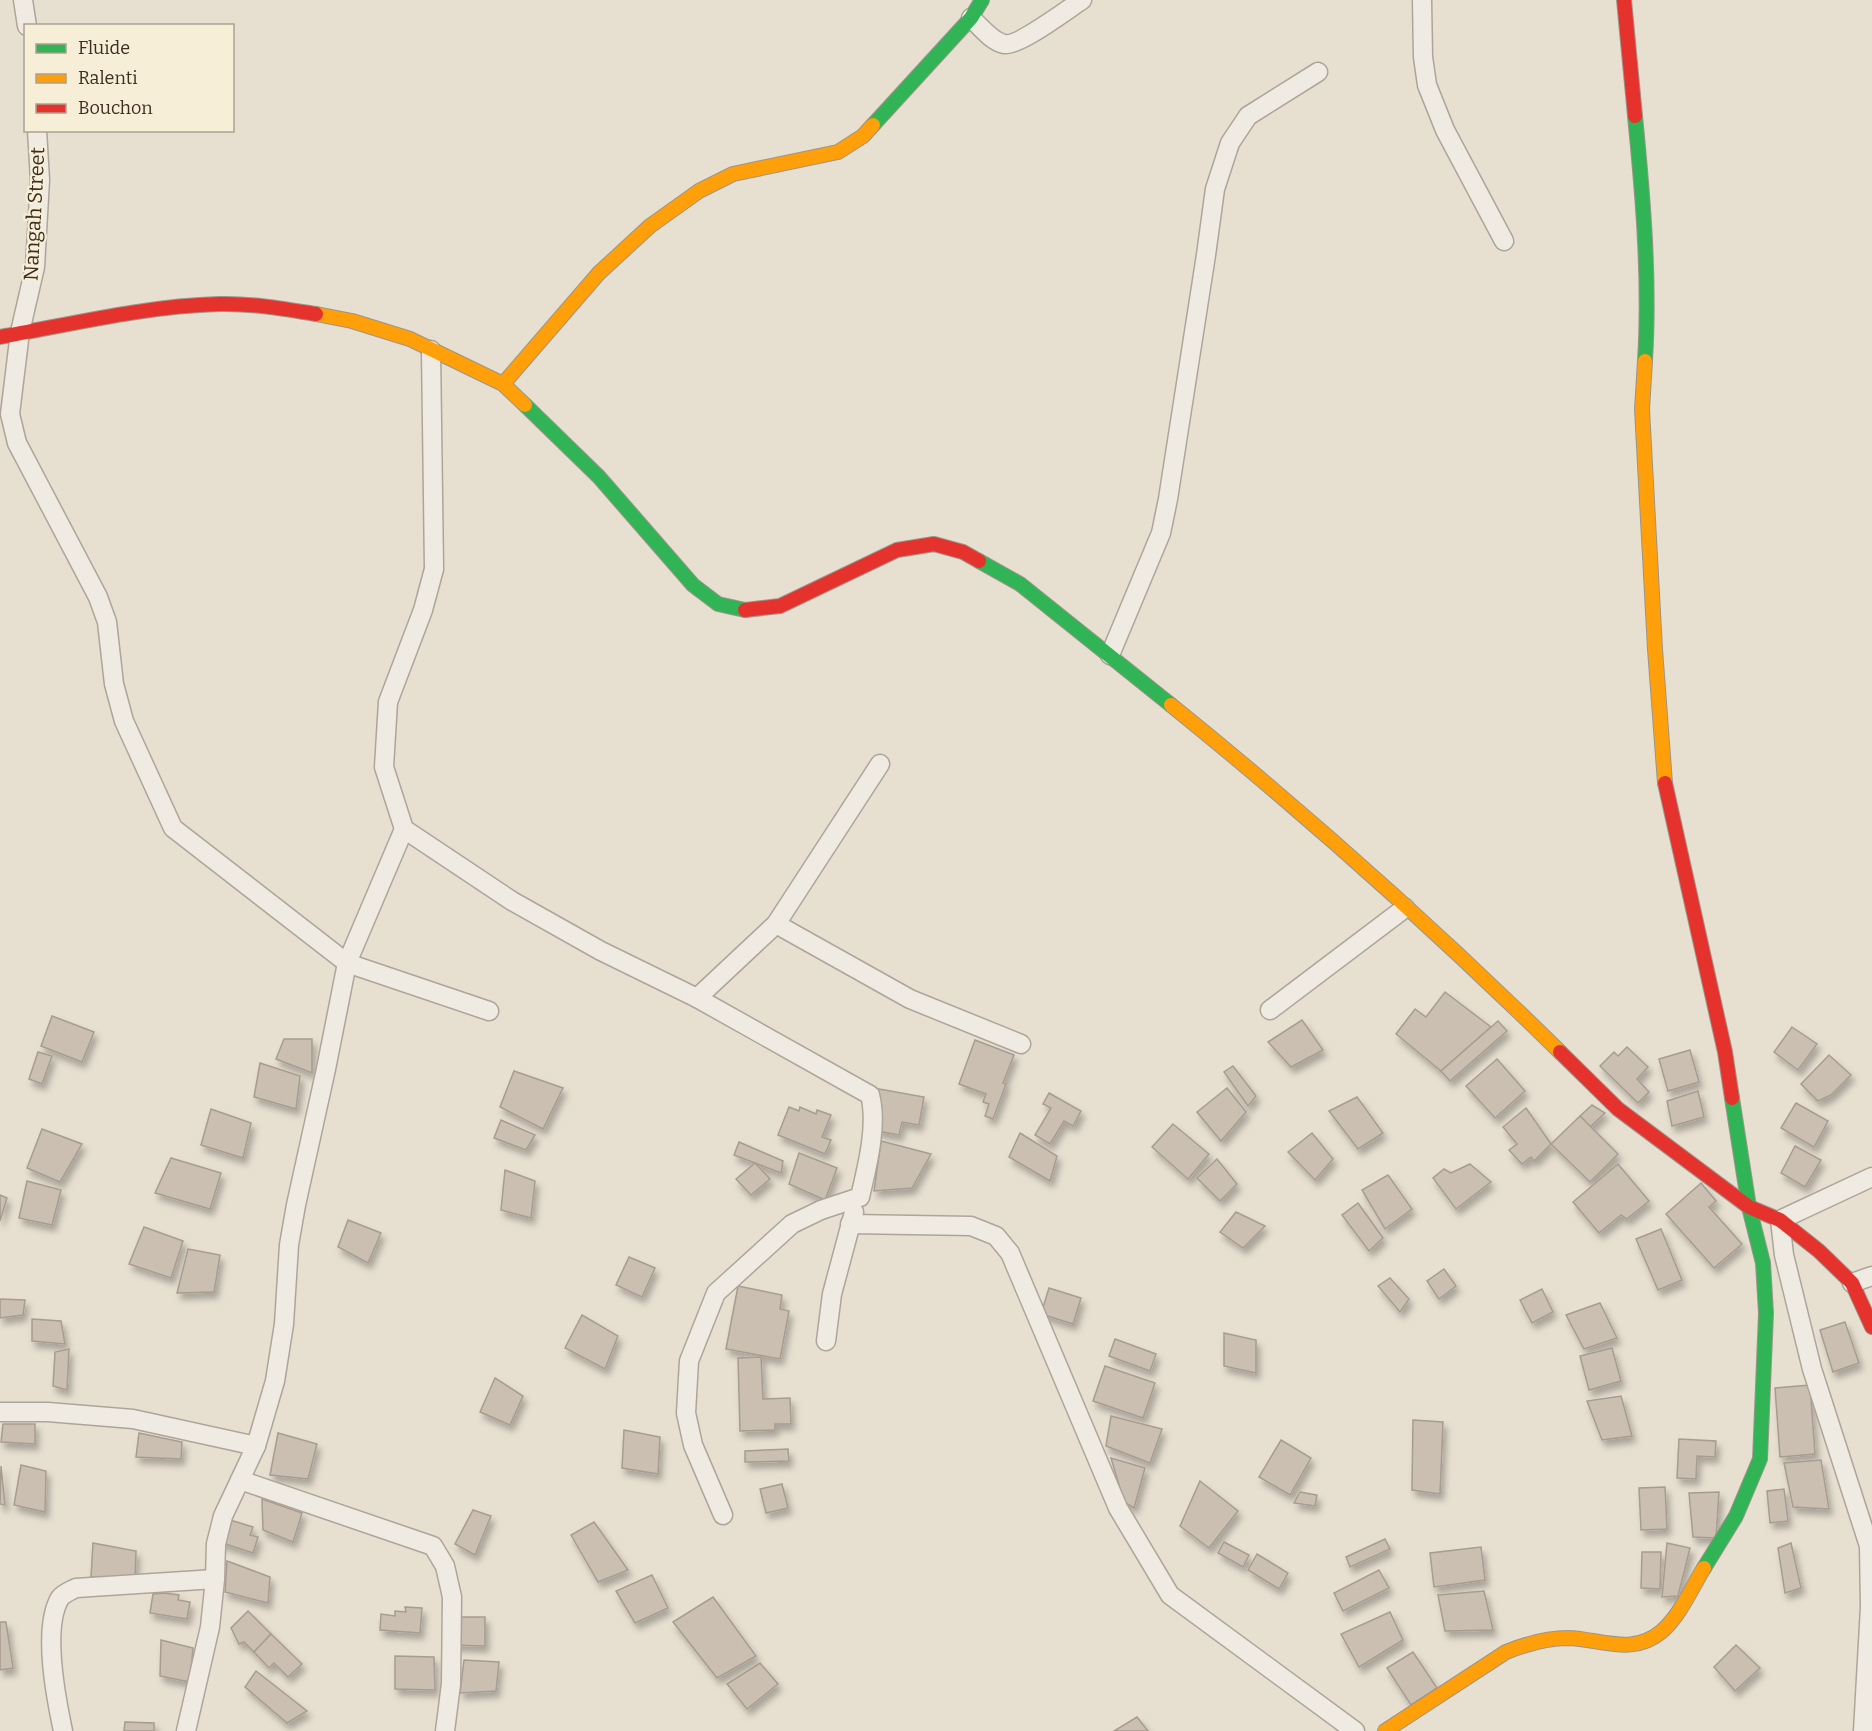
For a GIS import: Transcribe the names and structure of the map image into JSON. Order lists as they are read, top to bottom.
{
  "streets": {
    "street": ["Nangah Street"]
  },
  "legend": ["Fluide", "Ralenti", "Bouchon"]
}
